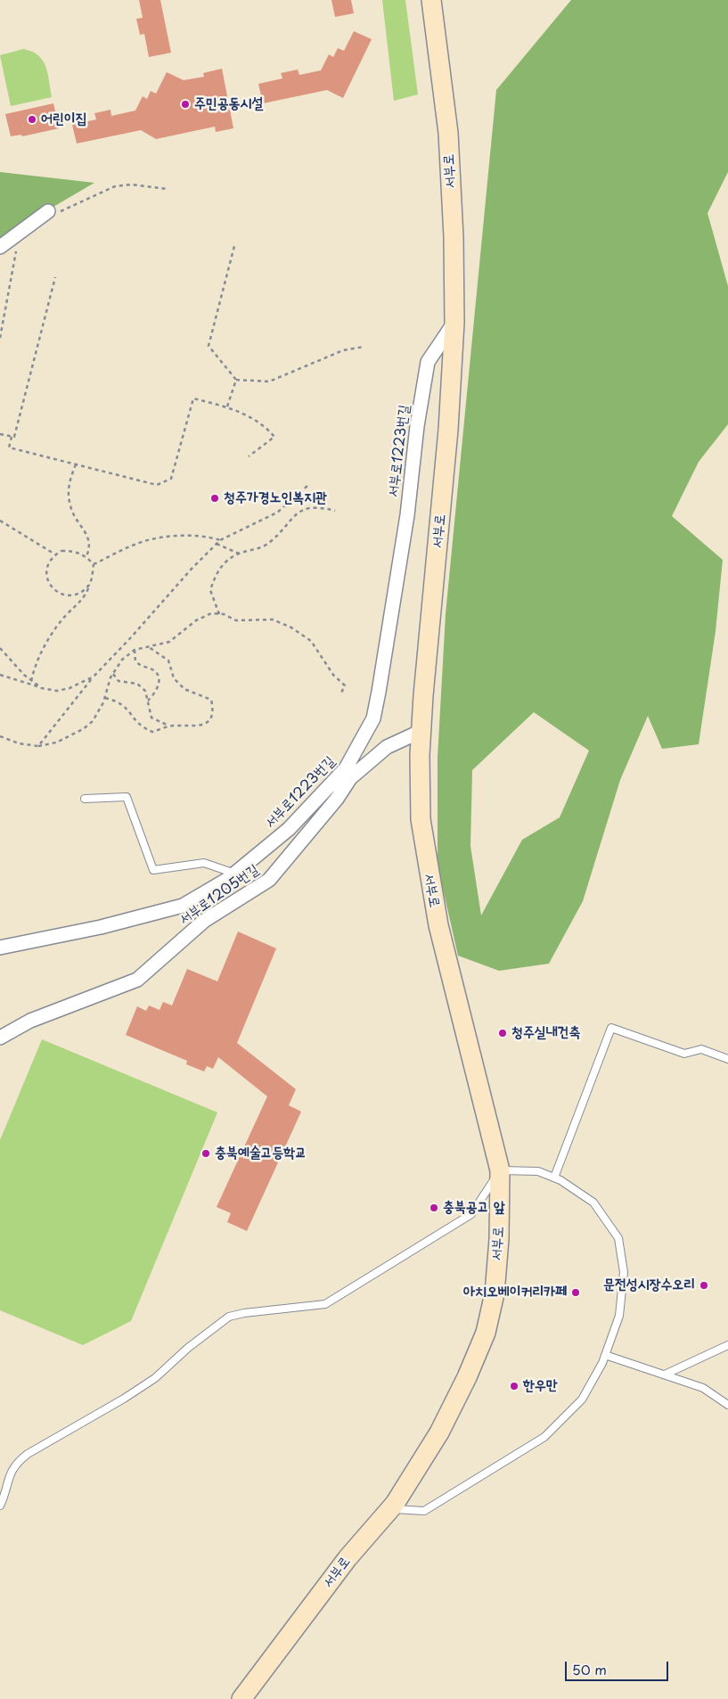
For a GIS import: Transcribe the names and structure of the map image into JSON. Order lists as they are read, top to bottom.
{
  "streets": {
    "main road": ["서부로"],
    "street": ["서부로1223번길", "서부로1205번길"]
  },
  "crossings": [
    ["서부로", "서부로1223번길"],
    ["서부로", "서부로1205번길"]
  ],
  "places": [
    "주민공동시설",
    "어린이집",
    "청주가경노인복지관",
    "청주실내건축",
    "충북예술고등학교",
    "충북공고 앞",
    "문전성시장수오리",
    "아치오베이커리카페",
    "한우만"
  ],
  "scale_bar": "50 m"
}
